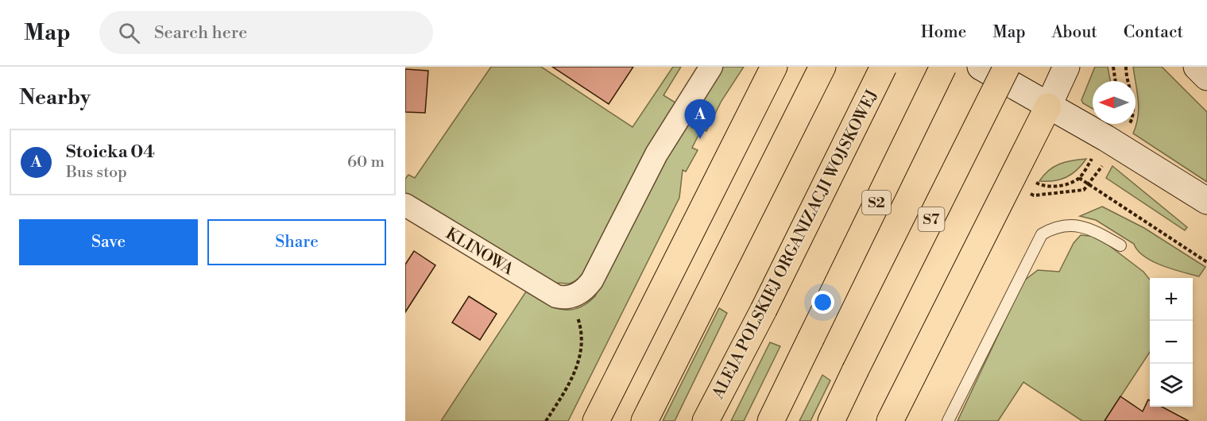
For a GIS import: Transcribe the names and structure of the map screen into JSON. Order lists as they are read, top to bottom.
{
  "streets": {
    "highway": ["S2", "S7", "ALEJA POLSKIEJ ORGANIZACJI WOJSKOWEJ"],
    "street": ["KLINOWA"]
  },
  "north": "left",
  "page": {
    "header": "Map",
    "search": "Search here",
    "nav": [
      "Home",
      "Map",
      "About",
      "Contact"
    ],
    "heading": "Nearby",
    "pins": "A",
    "list": [
      {
        "mark": "A",
        "name": "Stoicka 04",
        "note": "Bus stop",
        "value": "60 m"
      }
    ],
    "buttons": ["Save", "Share"],
    "map_buttons": ["+", "−"]
  }
}
